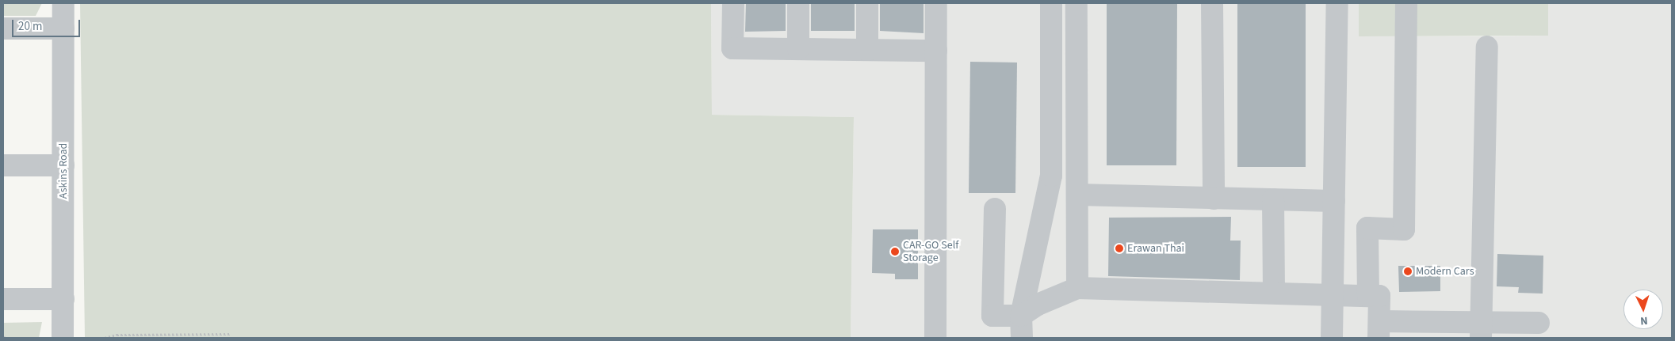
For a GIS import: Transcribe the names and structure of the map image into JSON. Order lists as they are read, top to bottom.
{
  "streets": {
    "street": ["Askins Road"]
  },
  "places": ["Erawan Thai", "CAR-GO Self Storage", "Modern Cars"],
  "scale_bar": "20 m",
  "north": "bottom"
}
